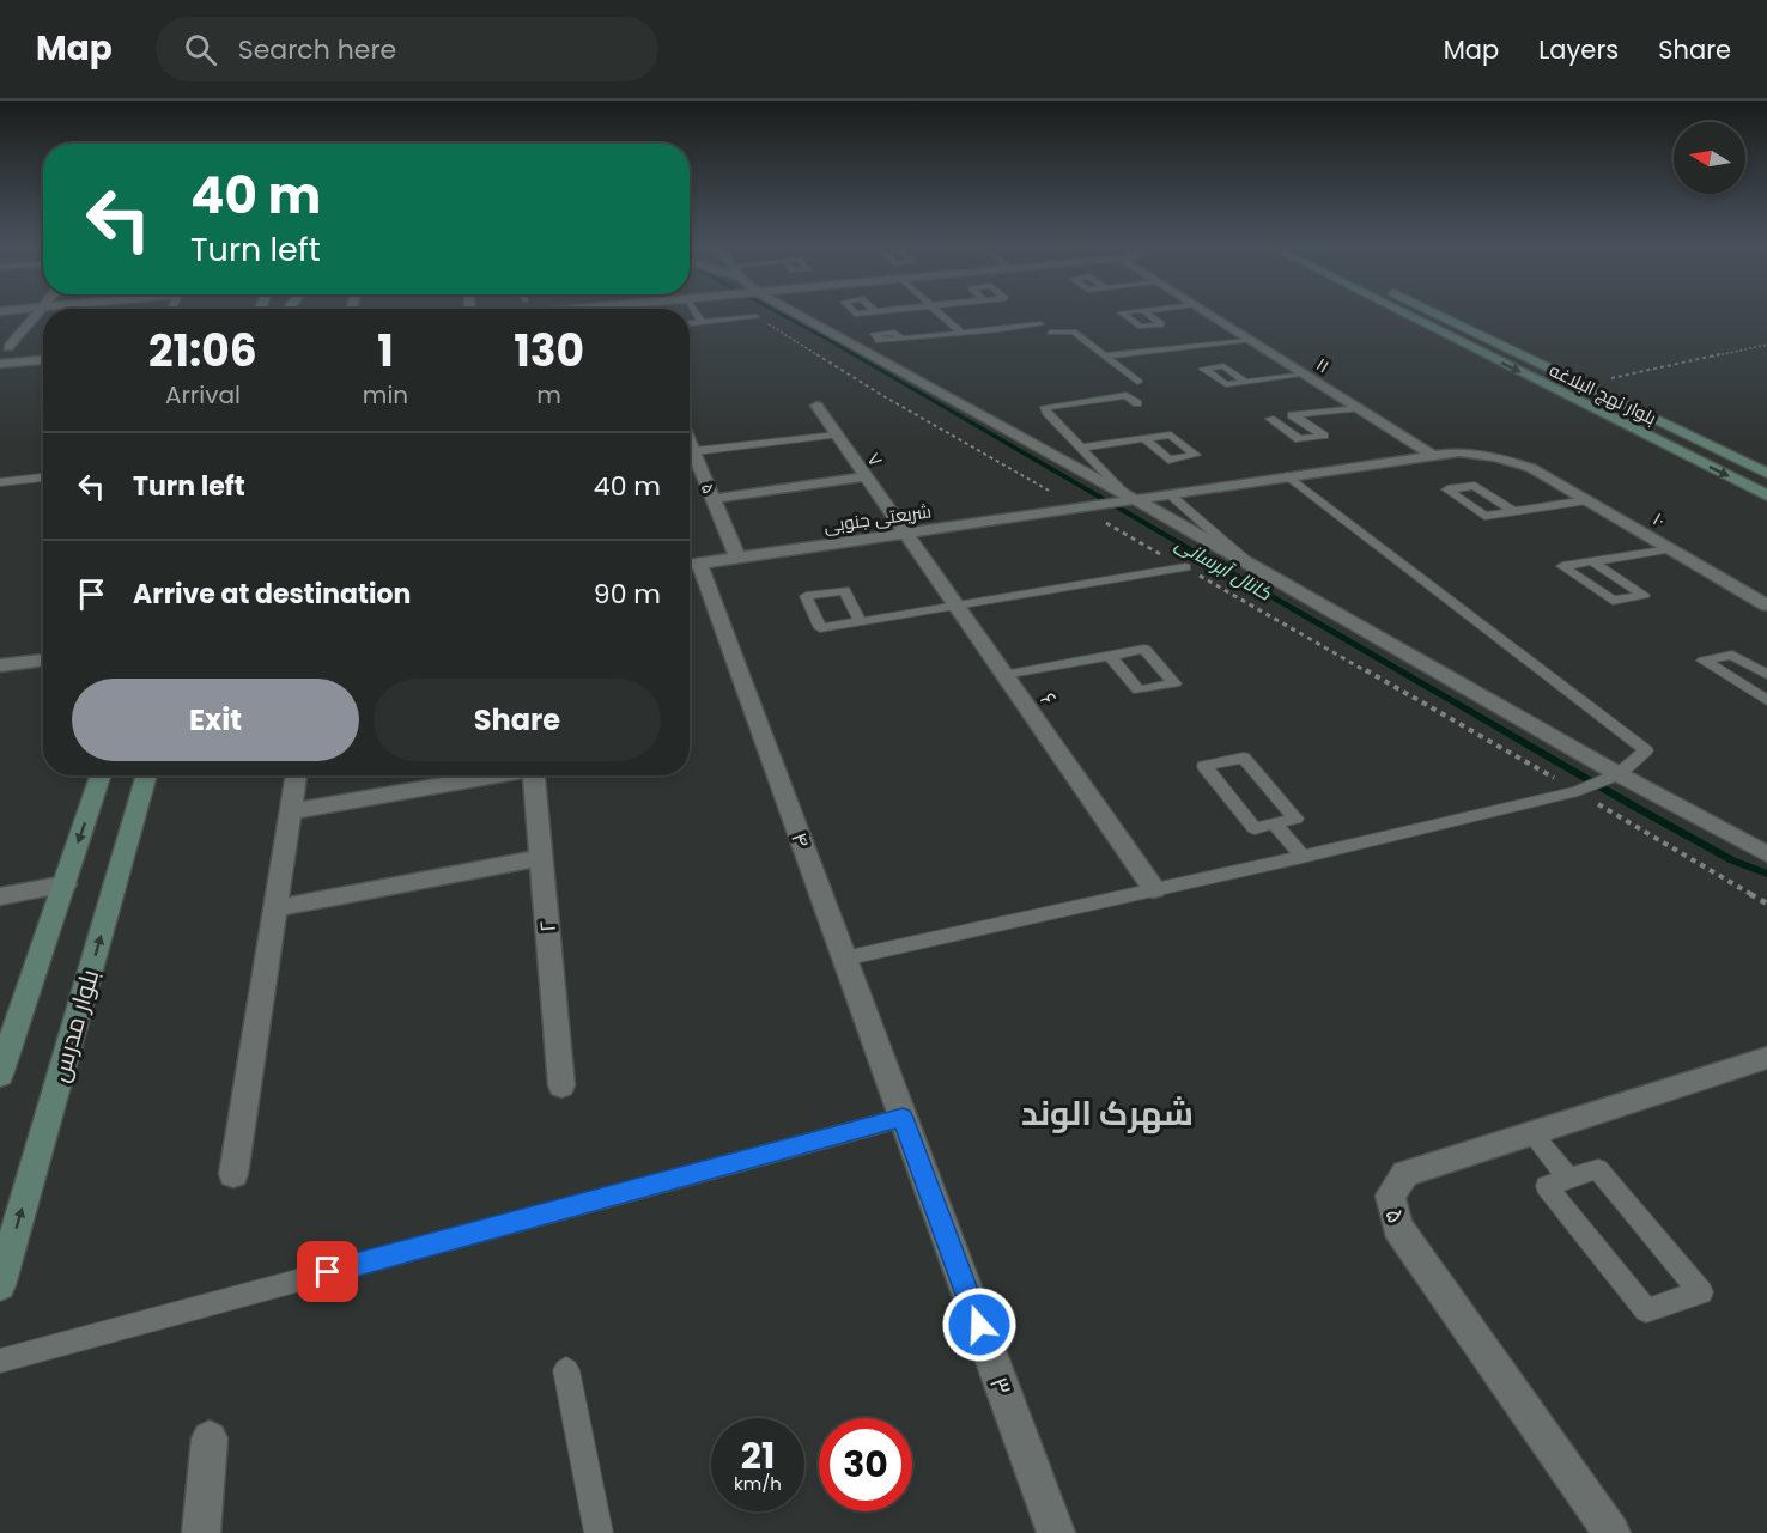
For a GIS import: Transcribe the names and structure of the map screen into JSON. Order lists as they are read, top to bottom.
{
  "streets": {
    "main road": ["بلوار نهج البلاغه", "بلوار مدرس"],
    "street": [
      "۱۱",
      "۷",
      "۵",
      "شریعتی جنوبی",
      "۱۰",
      "۶",
      "۴",
      "۲",
      "۳"
    ]
  },
  "crossings": [
    ["۱۱", "۱۰"],
    ["۷", "شریعتی جنوبی"],
    ["۷", "۶"],
    ["۵", "شریعتی جنوبی"],
    ["شریعتی جنوبی", "۱۰"],
    ["شریعتی جنوبی", "۶"],
    ["شریعتی جنوبی", "۴"],
    ["۴", "۳"]
  ],
  "districts": ["شهرک الوند"],
  "water": ["کانال آبرسانی"],
  "north": "left",
  "page": {
    "header": "Map",
    "search": "Search here",
    "nav": ["Map", "Layers", "Share"],
    "turn": ["40 m", "Turn left"],
    "eta": [
      "21:06",
      "Arrival",
      "1",
      "min",
      "130",
      "m"
    ],
    "list": [
      {
        "name": "Turn left",
        "value": "40 m"
      },
      {
        "name": "Arrive at destination",
        "value": "90 m"
      }
    ],
    "buttons": ["Exit", "Share"],
    "speed": "21 km/h",
    "limit": "30"
  }
}
